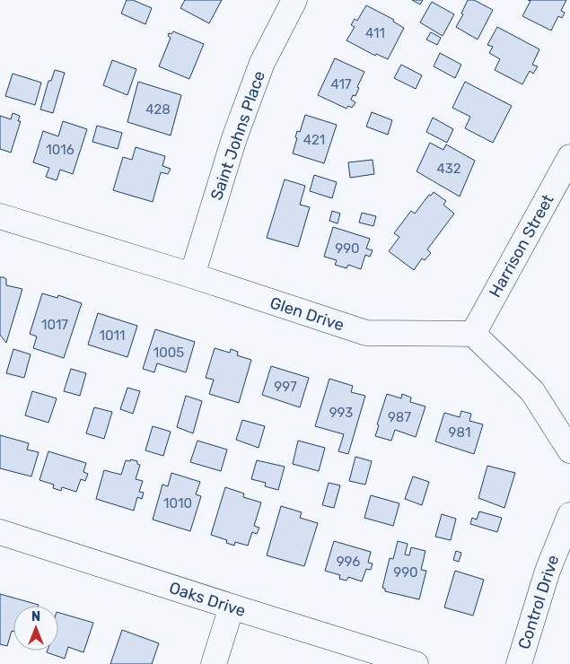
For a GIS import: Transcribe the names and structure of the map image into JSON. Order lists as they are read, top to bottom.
{
  "streets": {
    "street": [
      "Saint Johns Place",
      "Harrison Street",
      "Glen Drive",
      "Oaks Drive",
      "Control Drive"
    ]
  },
  "crossings": [
    ["Saint Johns Place", "Glen Drive"],
    ["Harrison Street", "Glen Drive"]
  ],
  "house_numbers": [
    "411",
    "417",
    "428",
    "421",
    "1016",
    "432",
    "990",
    "1017",
    "1011",
    "1005",
    "997",
    "993",
    "987",
    "981",
    "1010",
    "996",
    "990"
  ],
  "north": "top"
}
